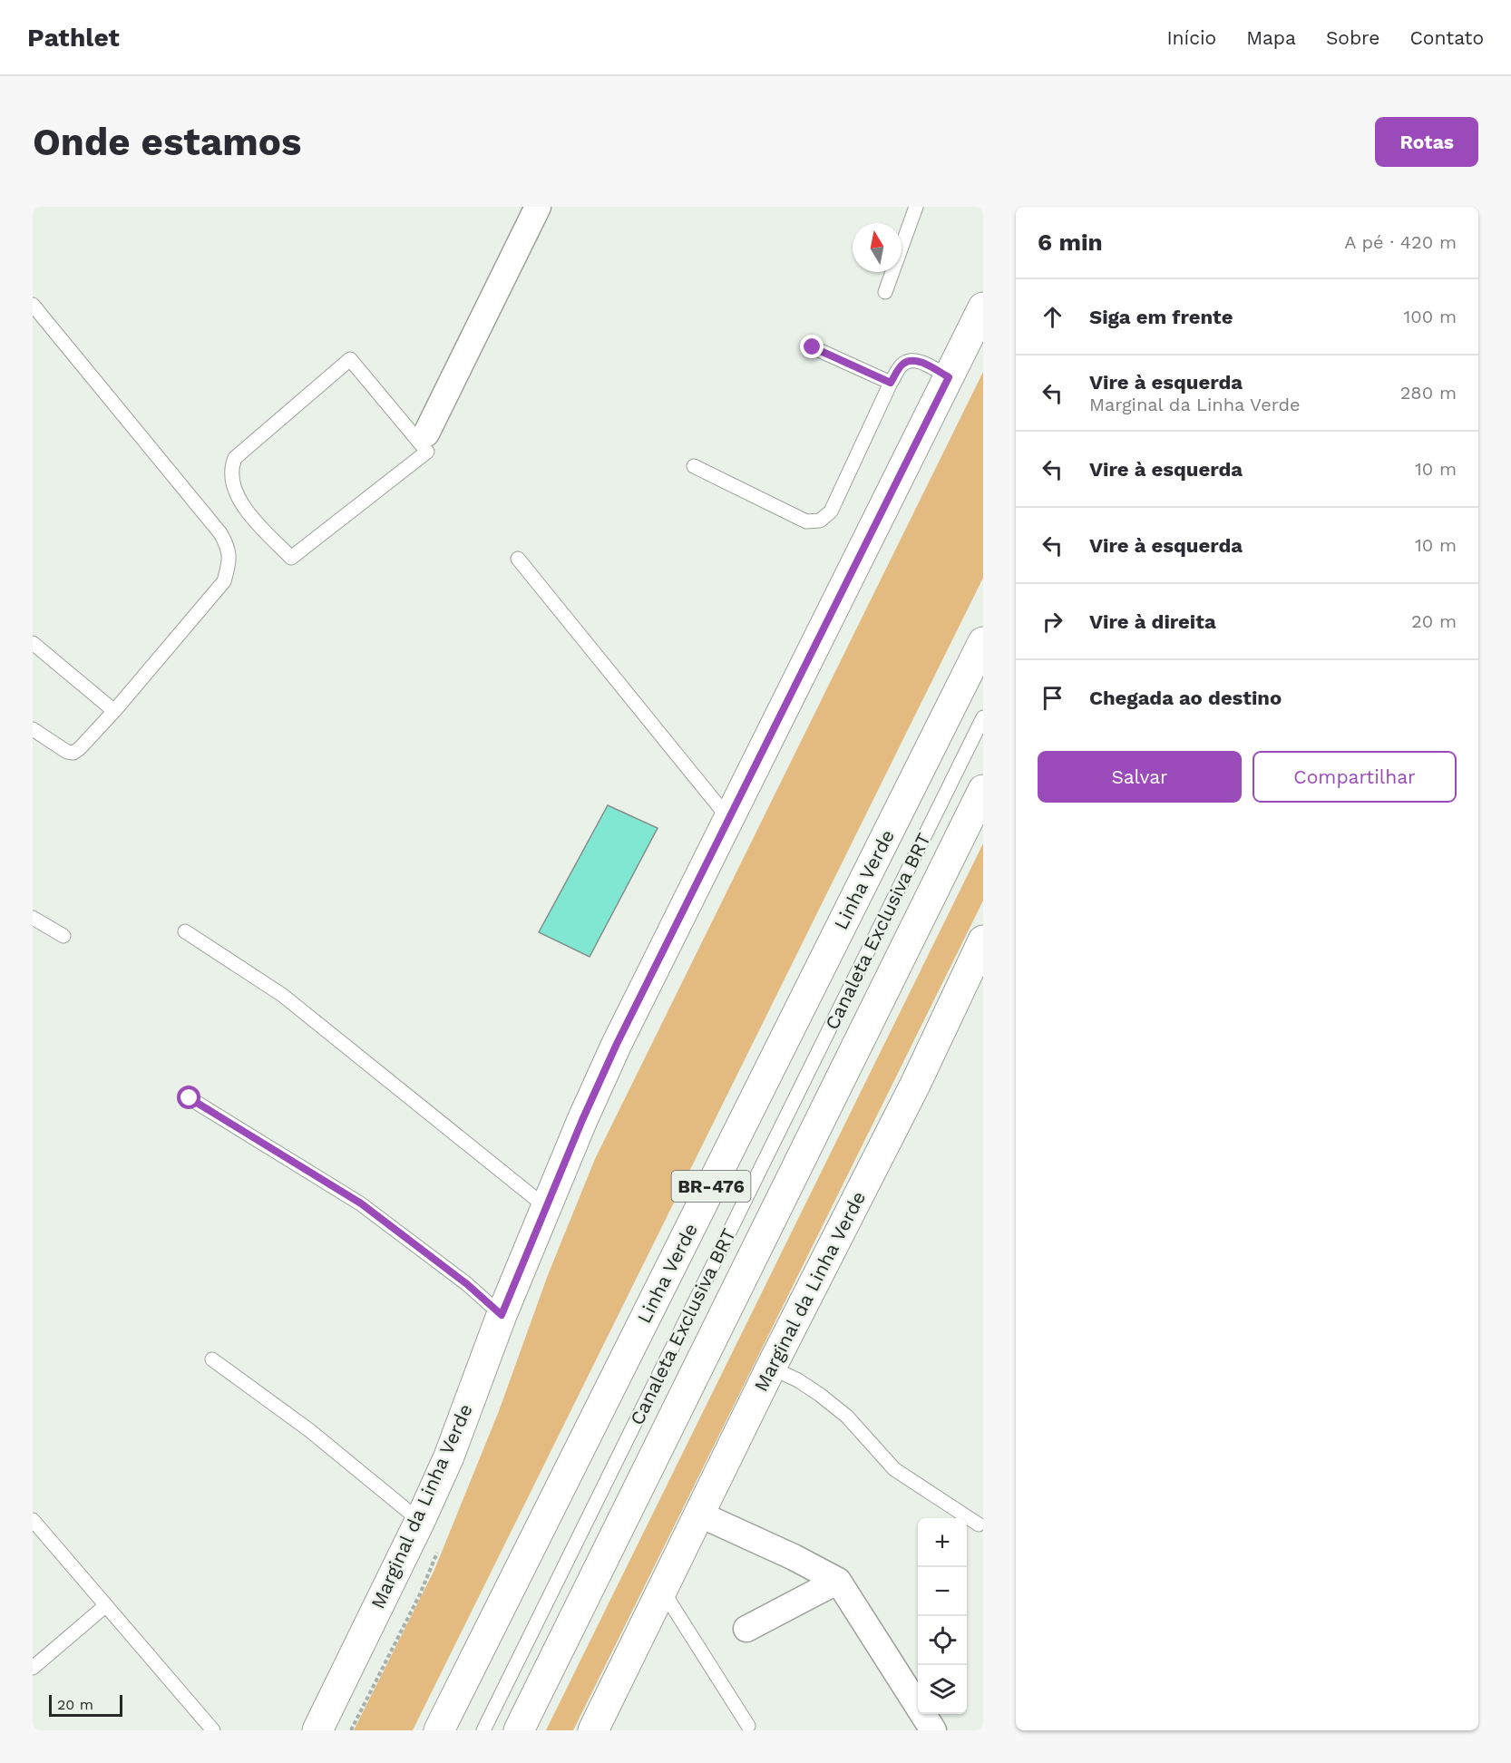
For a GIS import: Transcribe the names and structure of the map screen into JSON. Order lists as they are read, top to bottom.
{
  "streets": {
    "main road": ["Linha Verde", "BR-476", "Marginal da Linha Verde"],
    "lane": ["Canaleta Exclusiva BRT"]
  },
  "scale_bar": "20 m",
  "north": "top",
  "page": {
    "header": "Pathlet",
    "nav": [
      "Início",
      "Mapa",
      "Sobre",
      "Contato"
    ],
    "buttons": [
      "Rotas",
      ["Salvar", "Compartilhar"]
    ],
    "title": "Onde estamos",
    "heading": ["6 min", "A pé · 420 m"],
    "list": [
      ["Siga em frente", "100 m"],
      ["Vire à esquerda", "Marginal da Linha Verde", "280 m"],
      ["Vire à esquerda", "10 m"],
      ["Vire à esquerda", "10 m"],
      ["Vire à direita", "20 m"],
      "Chegada ao destino"
    ],
    "map_buttons": ["+", "−"],
    "scale": "20 m"
  }
}
